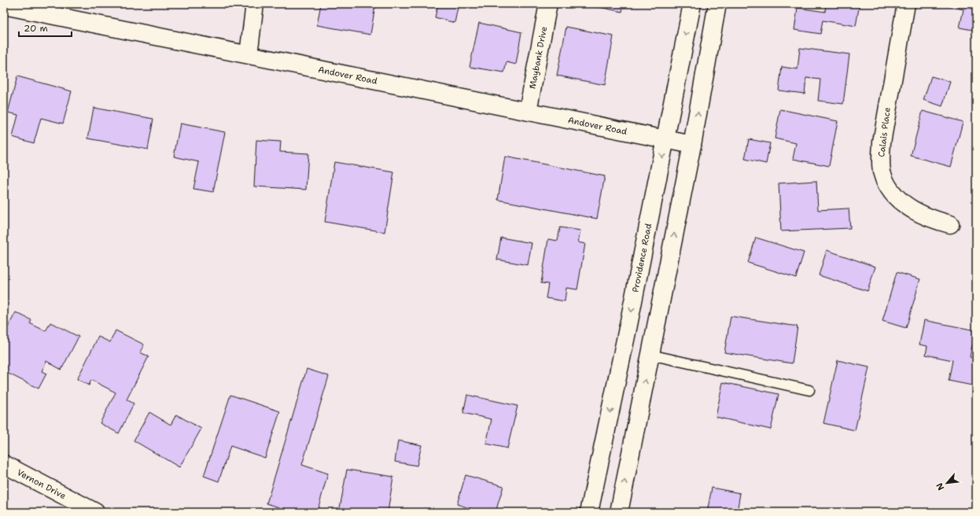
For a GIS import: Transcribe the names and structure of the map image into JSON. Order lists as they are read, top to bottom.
{
  "streets": {
    "street": [
      "Maybank Drive",
      "Andover Road",
      "Calais Place",
      "Providence Road",
      "Vernon Drive"
    ]
  },
  "crossings": [
    ["Maybank Drive", "Andover Road"],
    ["Andover Road", "Providence Road"]
  ],
  "scale_bar": "20 m",
  "north": "bottom left"
}
